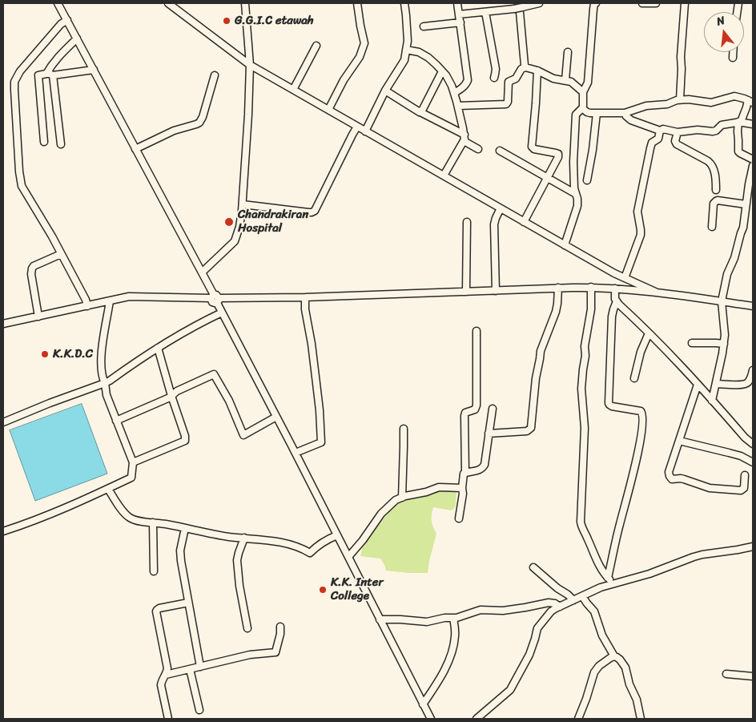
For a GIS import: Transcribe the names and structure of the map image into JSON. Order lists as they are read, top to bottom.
{
  "places": [
    "G.G.I.C etawah",
    "Chandrakiran Hospital",
    "K.K.D.C",
    "K.K. Inter College"
  ],
  "north": "top"
}
